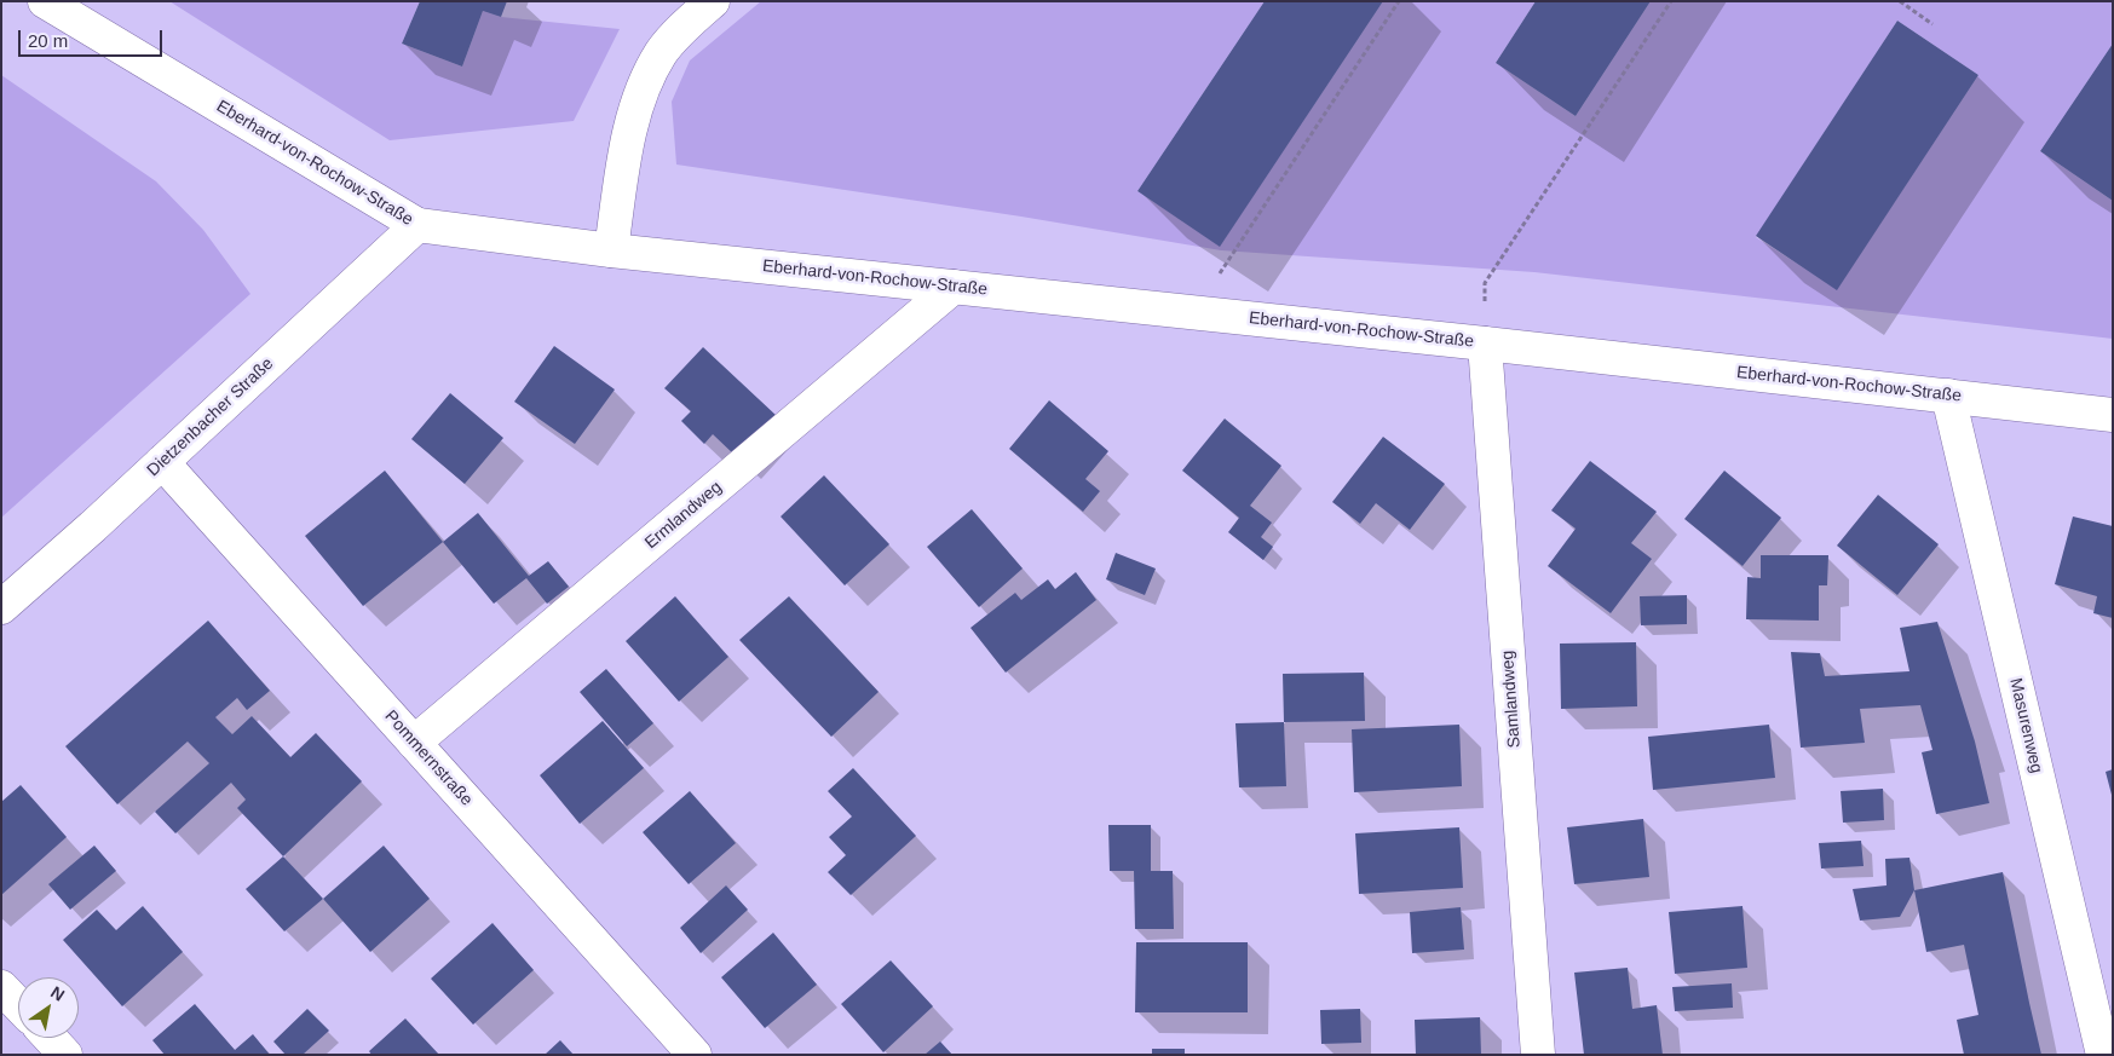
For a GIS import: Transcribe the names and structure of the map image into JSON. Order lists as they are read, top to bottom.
{
  "streets": {
    "street": [
      "Eberhard-von-Rochow-Straße",
      "Dietzenbacher Straße",
      "Ermlandweg",
      "Samlandweg",
      "Masurenweg",
      "Pommernstraße"
    ]
  },
  "crossings": [
    ["Eberhard-von-Rochow-Straße", "Dietzenbacher Straße"],
    ["Eberhard-von-Rochow-Straße", "Ermlandweg"],
    ["Eberhard-von-Rochow-Straße", "Samlandweg"],
    ["Eberhard-von-Rochow-Straße", "Masurenweg"],
    ["Dietzenbacher Straße", "Pommernstraße"],
    ["Ermlandweg", "Pommernstraße"]
  ],
  "scale_bar": "20 m",
  "north": "top right"
}
